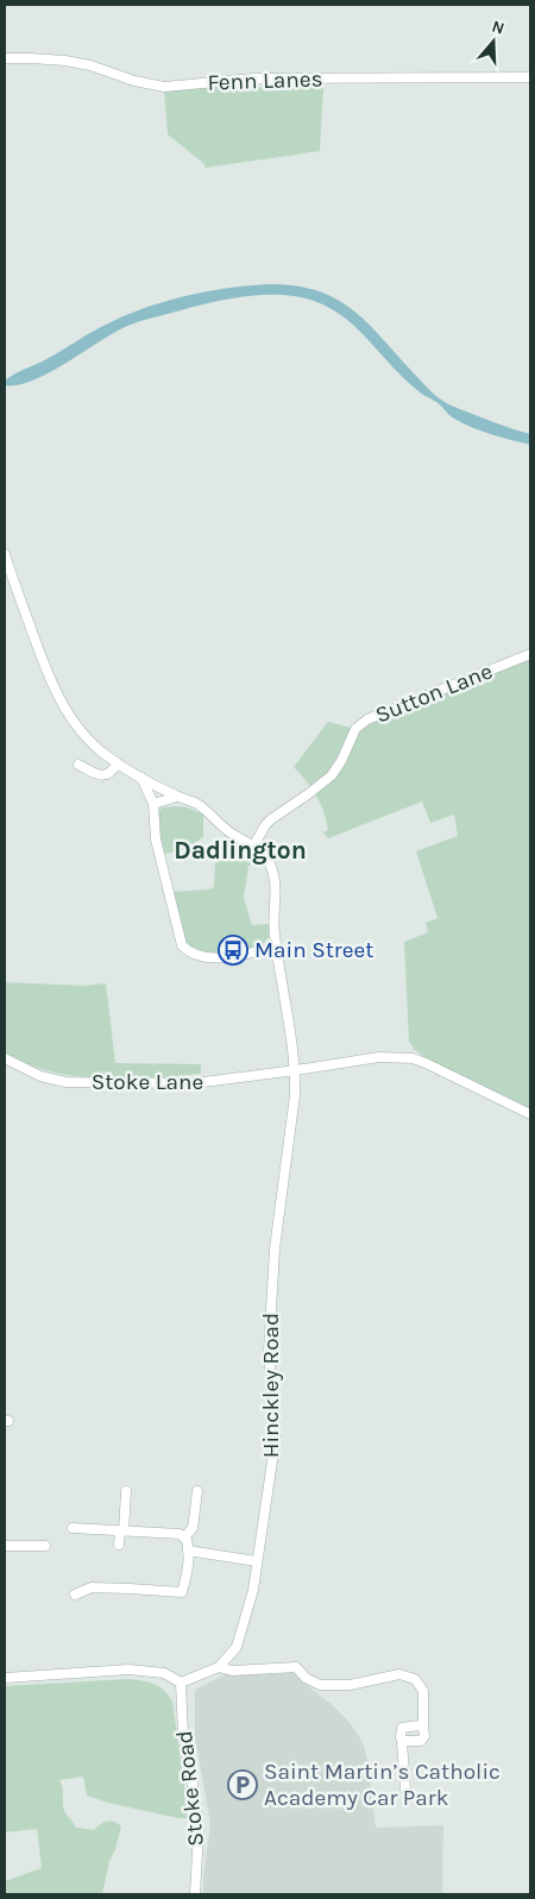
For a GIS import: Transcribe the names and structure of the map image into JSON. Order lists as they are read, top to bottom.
{
  "streets": {
    "street": [
      "Fenn Lanes",
      "Sutton Lane",
      "Stoke Lane",
      "Hinckley Road",
      "Stoke Road"
    ]
  },
  "crossings": [
    ["Stoke Lane", "Hinckley Road"],
    ["Hinckley Road", "Stoke Road"]
  ],
  "districts": ["Dadlington"],
  "places": {
    "bus stop": ["Main Street"],
    "parking": ["Saint Martin’s Catholic Academy Car Park"]
  },
  "north": "top"
}
